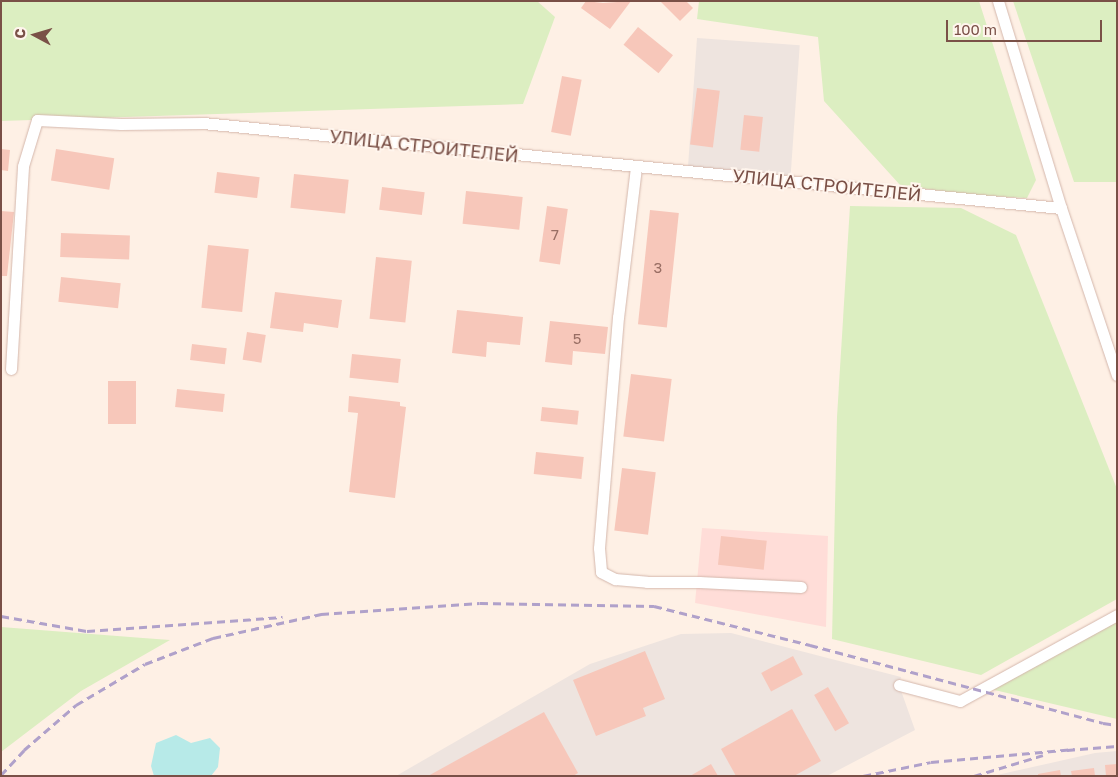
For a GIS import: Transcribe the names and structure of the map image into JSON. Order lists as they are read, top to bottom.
{
  "streets": {
    "street": ["УЛИЦА СТРОИТЕЛЕЙ"]
  },
  "house_numbers": ["7", "3", "5"],
  "scale_bar": "100 m",
  "north": "left"
}
